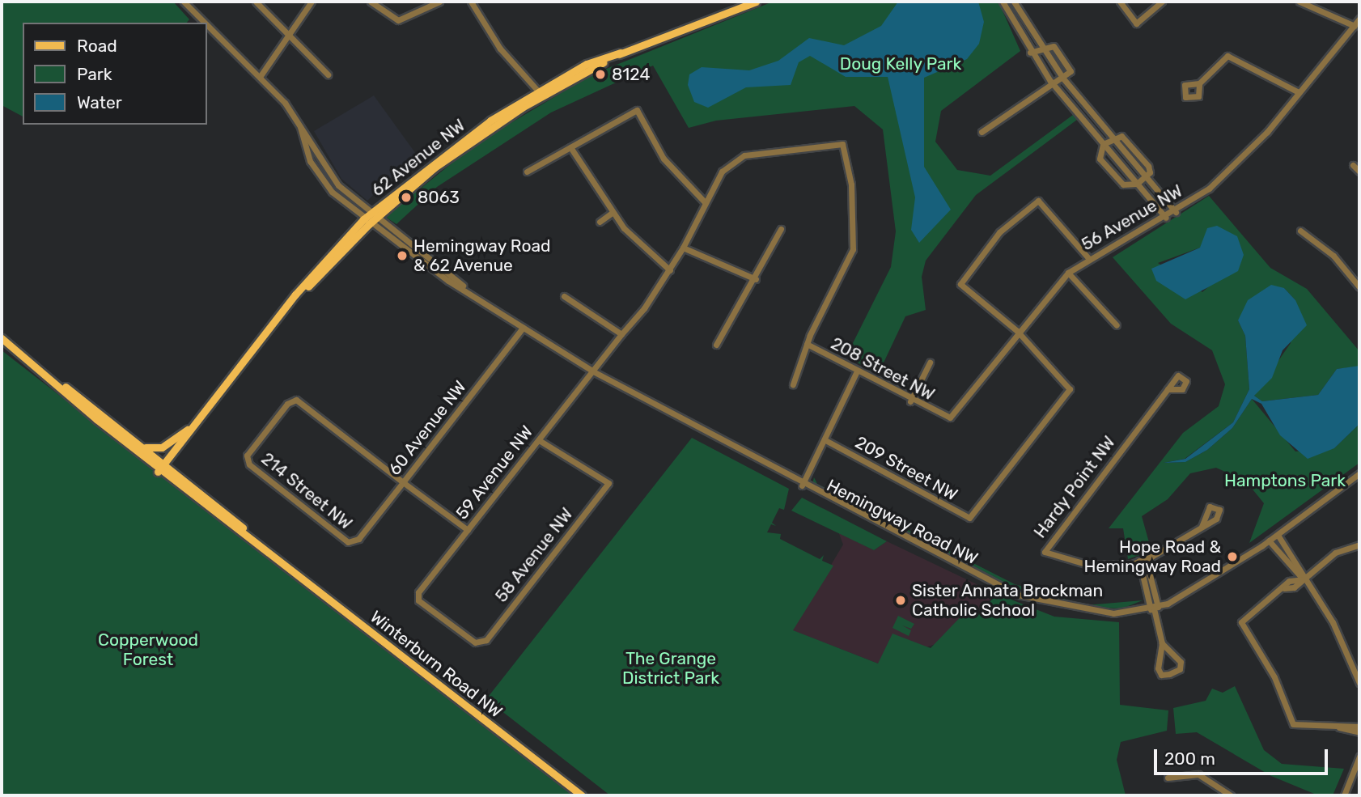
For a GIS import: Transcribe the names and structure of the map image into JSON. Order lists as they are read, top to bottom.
{
  "streets": {
    "main road": ["62 Avenue NW", "Winterburn Road NW"],
    "street": [
      "56 Avenue NW",
      "208 Street NW",
      "60 Avenue NW",
      "209 Street NW",
      "59 Avenue NW",
      "Hardy Point NW",
      "214 Street NW",
      "Hemingway Road NW",
      "58 Avenue NW"
    ]
  },
  "crossings": [
    ["62 Avenue NW", "Hemingway Road NW"],
    ["62 Avenue NW", "Winterburn Road NW"],
    ["56 Avenue NW", "208 Street NW"],
    ["56 Avenue NW", "209 Street NW"],
    ["208 Street NW", "59 Avenue NW"],
    ["60 Avenue NW", "214 Street NW"],
    ["60 Avenue NW", "Hemingway Road NW"],
    ["59 Avenue NW", "Hemingway Road NW"],
    ["59 Avenue NW", "58 Avenue NW"]
  ],
  "parks": [
    "Doug Kelly Park",
    "Hamptons Park",
    "Copperwood Forest",
    "The Grange District Park"
  ],
  "places": [
    "8124",
    "8063",
    "Hemingway Road & 62 Avenue",
    "Hope Road & Hemingway Road",
    "Sister Annata Brockman Catholic School"
  ],
  "legend": ["Road", "Park", "Water"],
  "scale_bar": "200 m"
}
